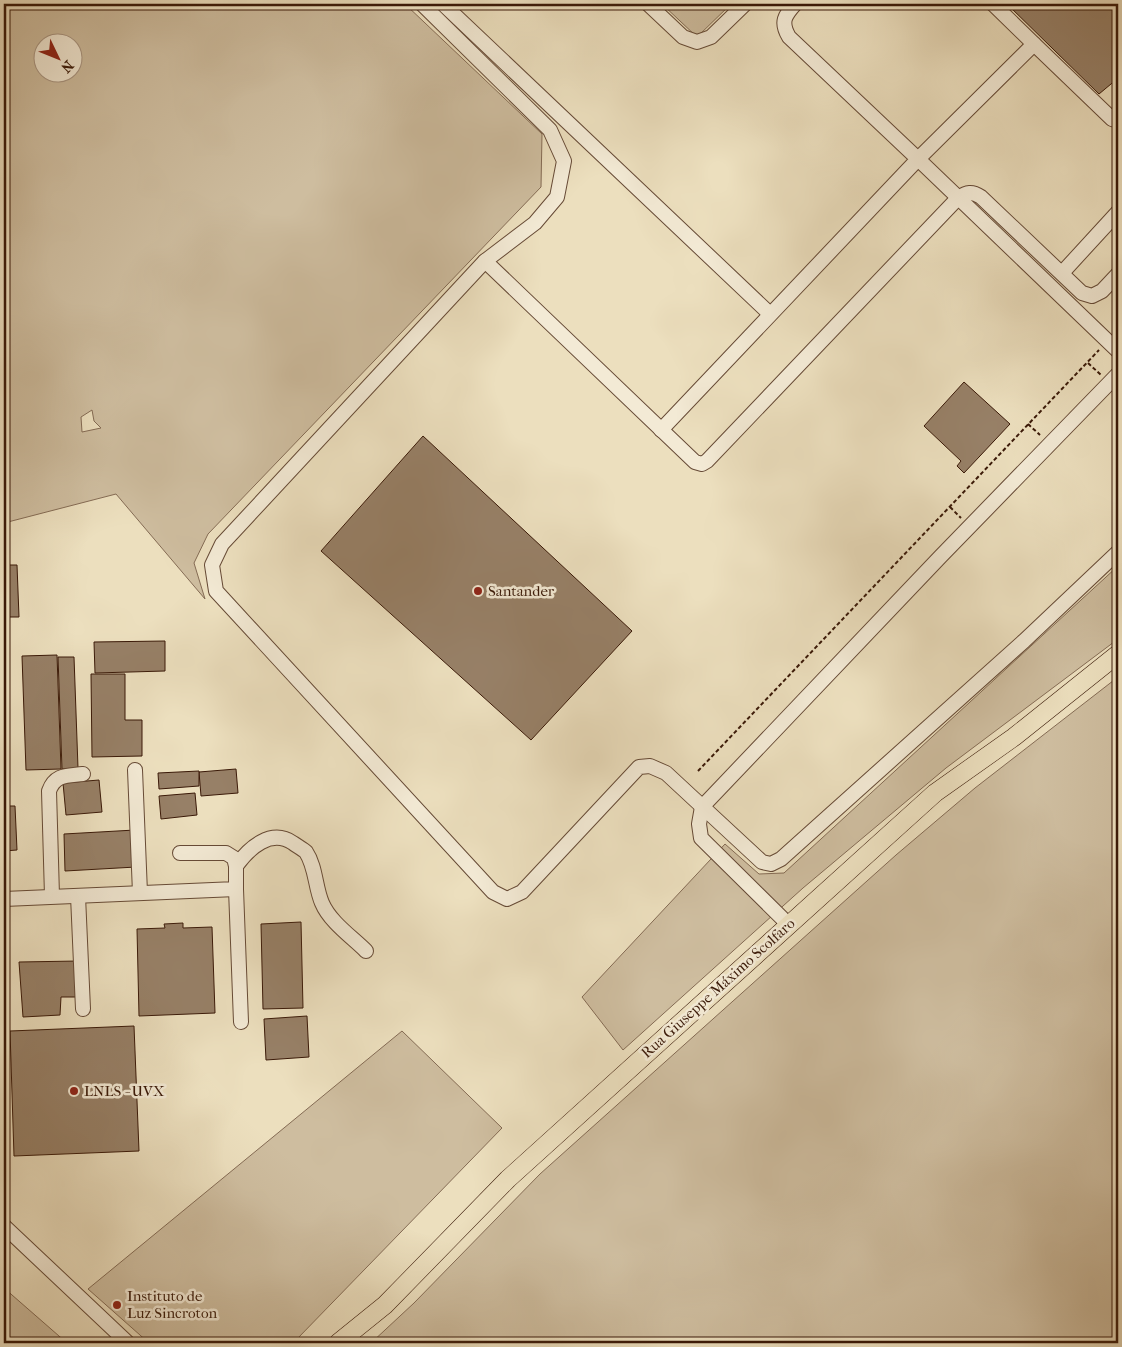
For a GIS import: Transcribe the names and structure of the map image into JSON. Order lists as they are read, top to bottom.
{
  "streets": {
    "main road": ["Rua Giuseppe Máximo Scolfaro"]
  },
  "places": ["Santander", "LNLS - UVX", "Instituto de Luz Sincroton"],
  "north": "bottom right"
}
